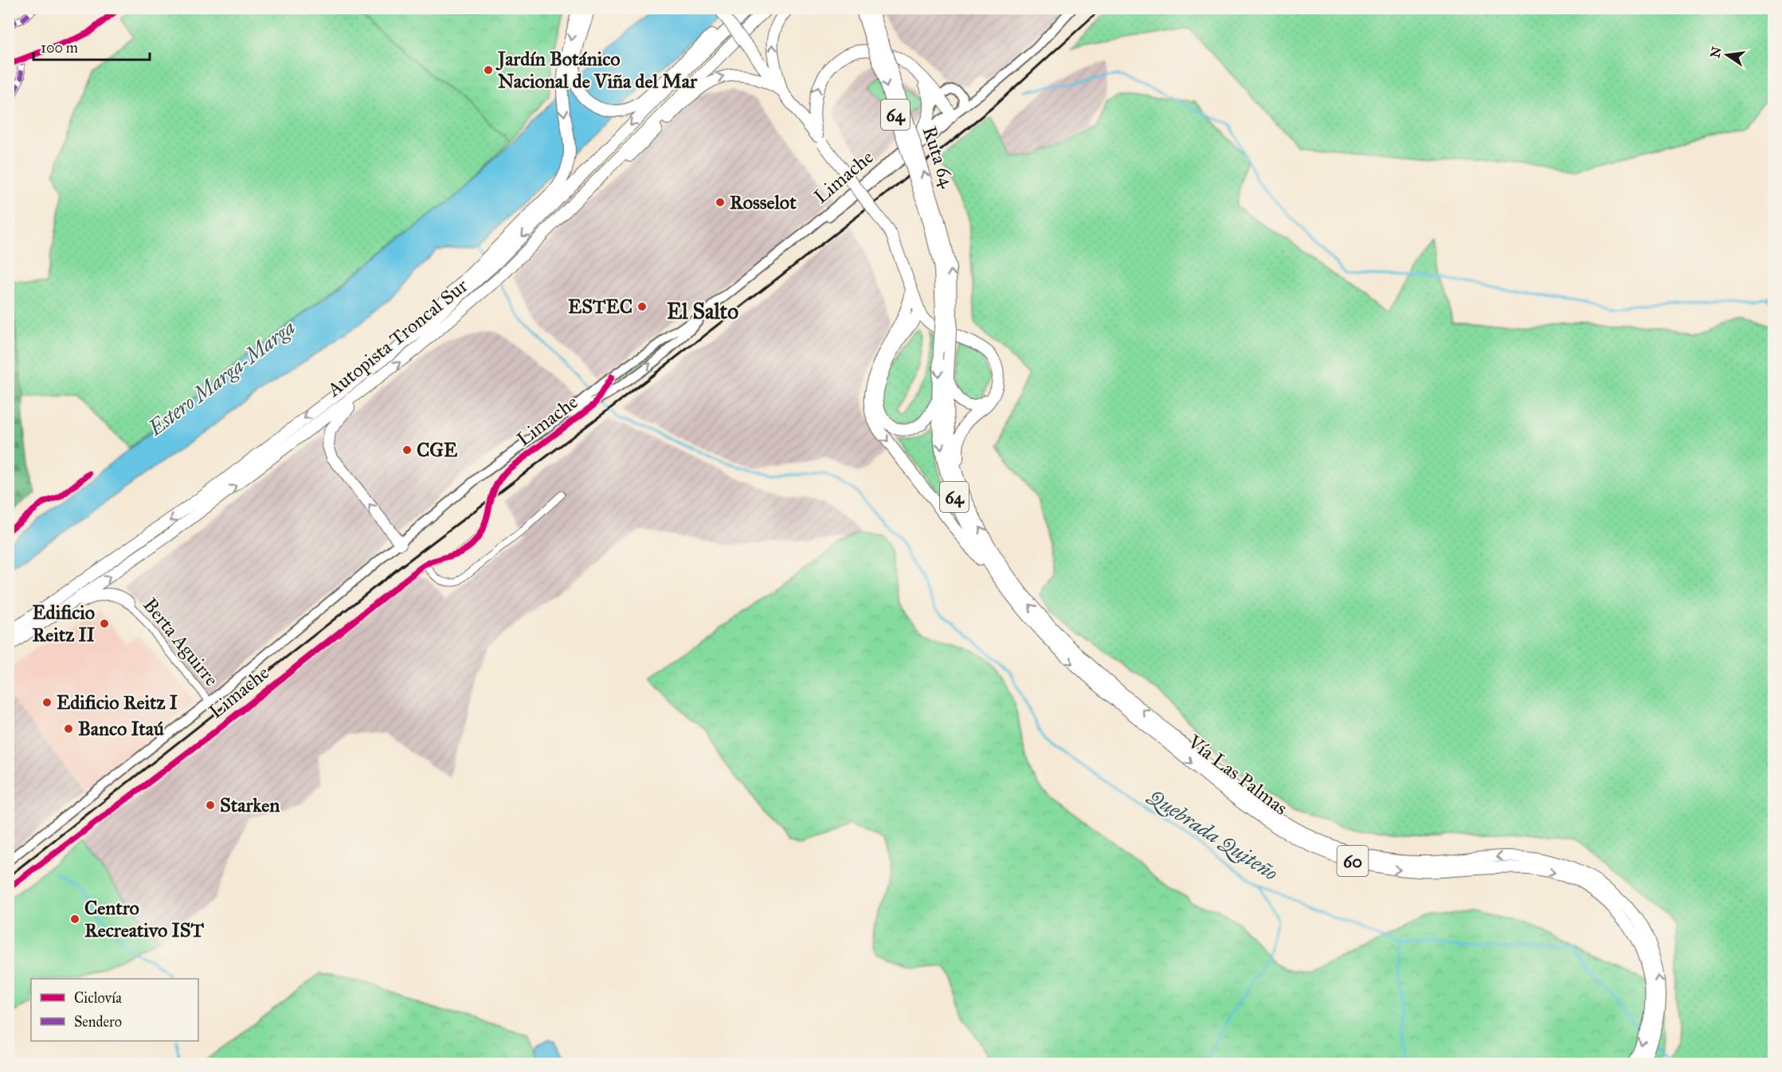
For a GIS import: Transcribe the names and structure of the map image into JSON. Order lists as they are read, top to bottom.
{
  "streets": {
    "highway": [
      "64",
      "Ruta 64",
      "Autopista Troncal Sur",
      "Vía Las Palmas",
      "60"
    ],
    "main road": ["Limache"],
    "street": ["Berta Aguirre"]
  },
  "crossings": [
    ["Ruta 64", "Vía Las Palmas"],
    ["Limache", "Berta Aguirre"]
  ],
  "districts": ["El Salto"],
  "water": ["Estero Marga-Marga", "Quebrada Quiteño"],
  "places": [
    "Jardín Botánico Nacional de Viña del Mar",
    "Rosselot",
    "ESTEC",
    "CGE",
    "Edificio Reitz II",
    "Edificio Reitz I",
    "Banco Itaú",
    "Starken",
    "Centro Recreativo IST"
  ],
  "legend": ["Ciclovía", "Sendero"],
  "scale_bar": "100 m",
  "north": "left"
}
